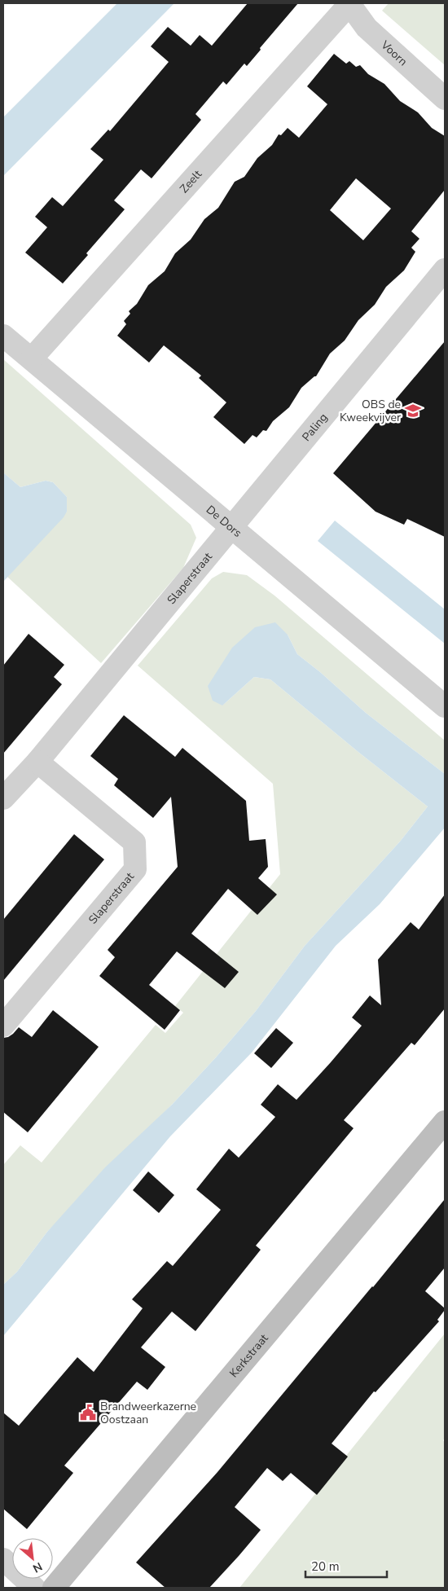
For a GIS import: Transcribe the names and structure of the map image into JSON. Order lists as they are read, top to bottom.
{
  "streets": {
    "street": [
      "Voorn",
      "Zeelt",
      "Paling",
      "De Dors",
      "Slaperstraat",
      "Kerkstraat"
    ]
  },
  "crossings": [
    ["Voorn", "Zeelt"],
    ["Zeelt", "De Dors"],
    ["Paling", "De Dors"],
    ["Paling", "Slaperstraat"],
    ["De Dors", "Slaperstraat"]
  ],
  "places": {
    "school or university": ["OBS de Kweekvijver"],
    "public building": ["Brandweerkazerne Oostzaan"]
  },
  "scale_bar": "20 m",
  "north": "bottom right"
}
